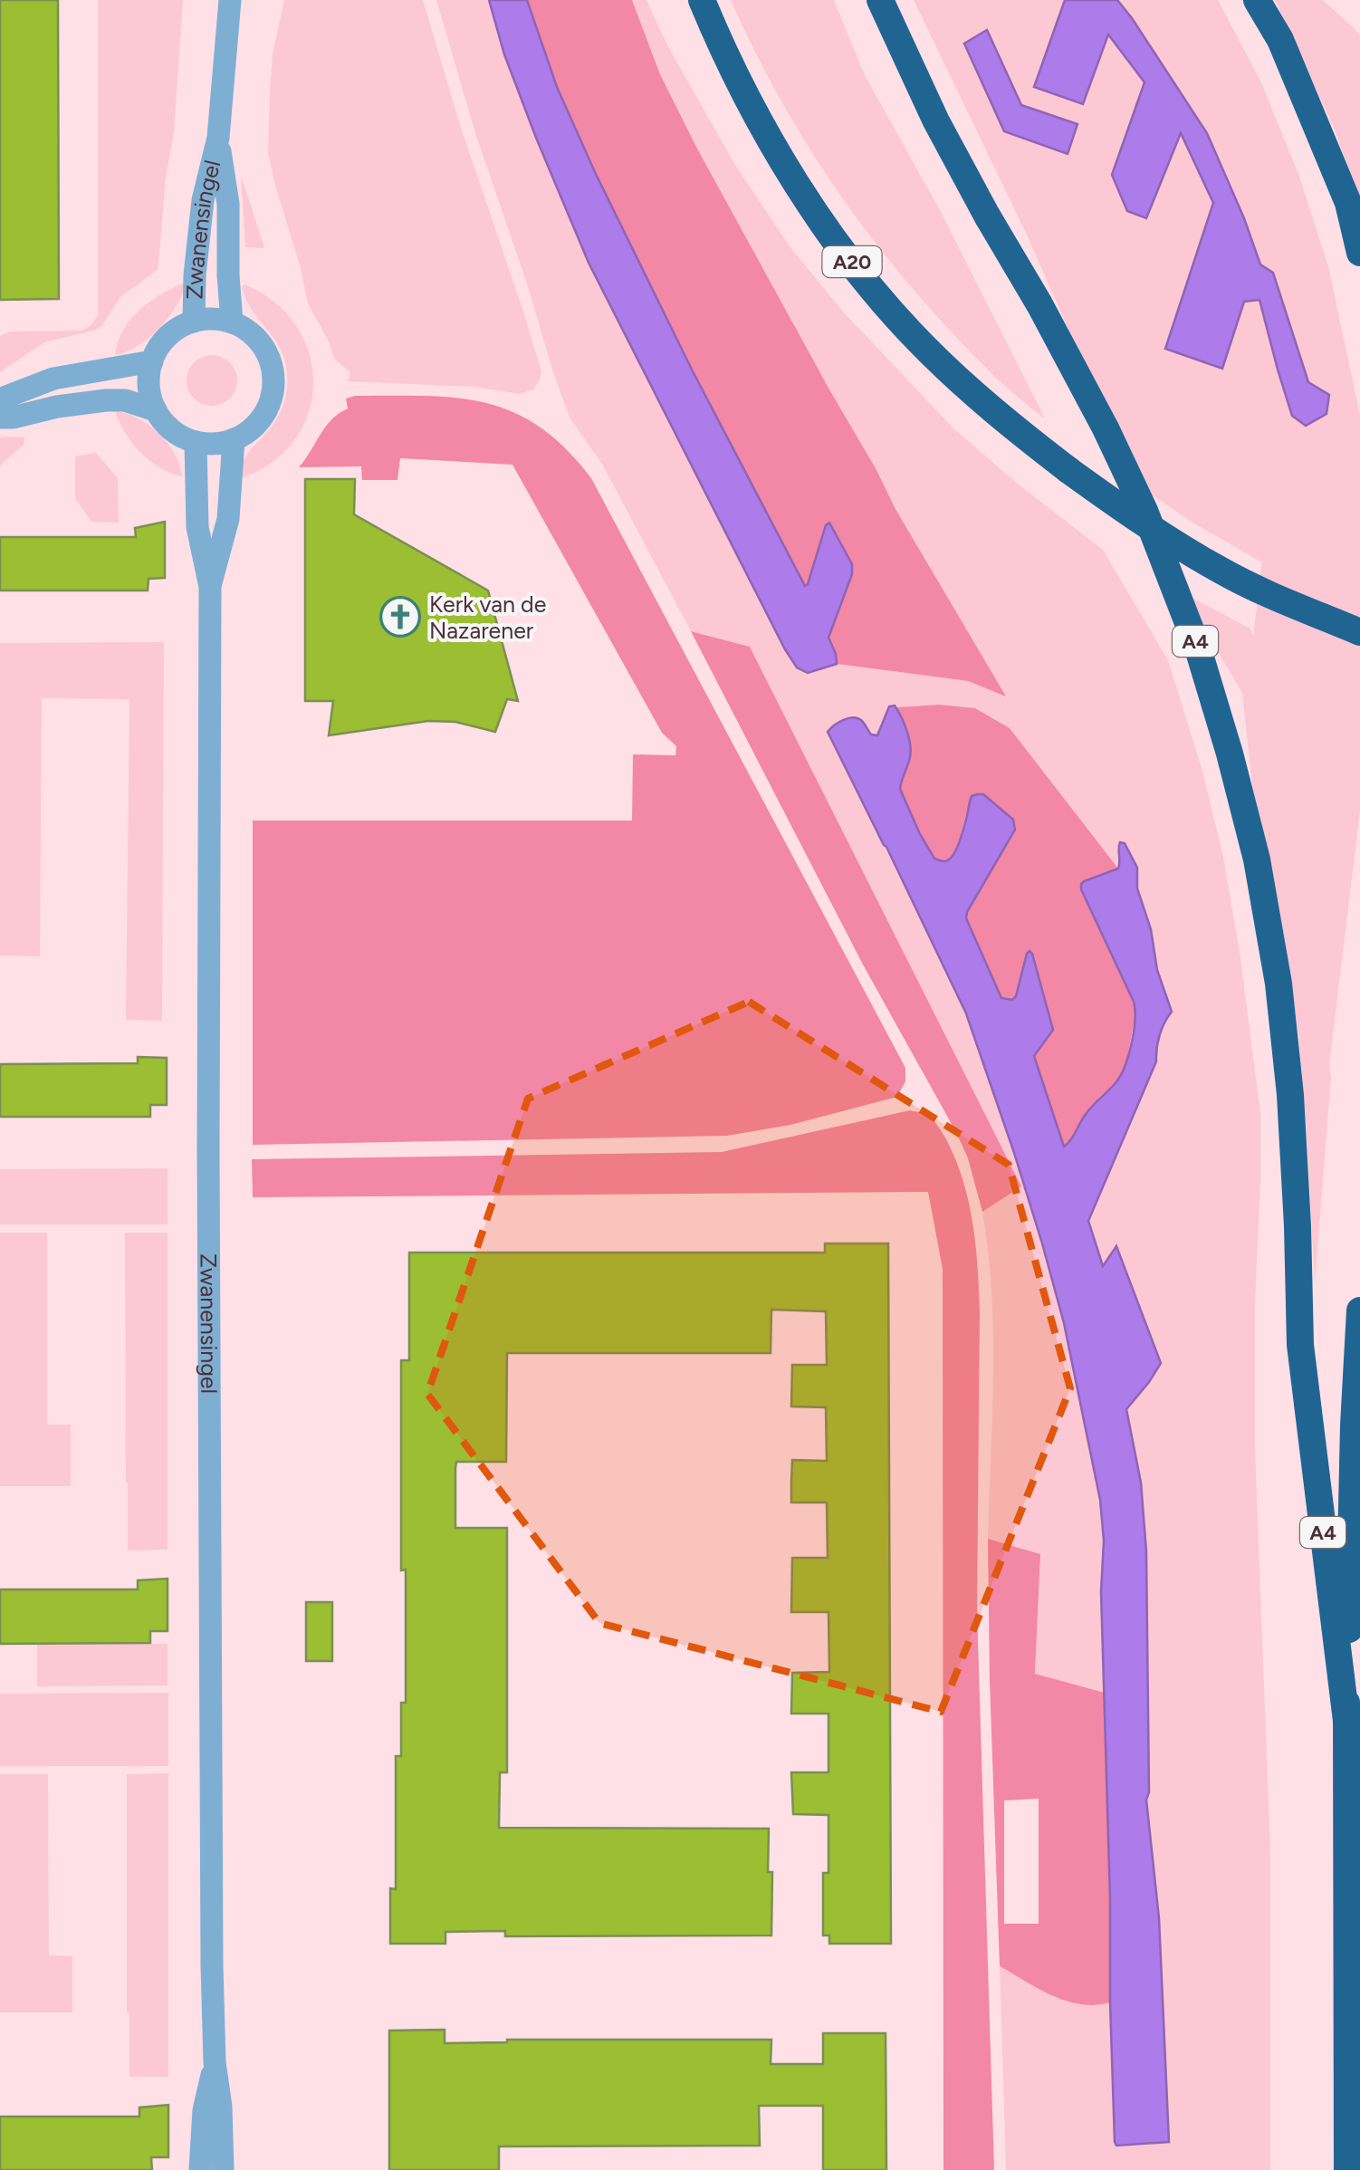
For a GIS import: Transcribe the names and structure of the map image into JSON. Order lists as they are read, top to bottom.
{
  "streets": {
    "highway": ["A20", "A4"],
    "street": ["Zwanensingel"]
  },
  "places": {
    "church": ["Kerk van de Nazarener"]
  }
}
